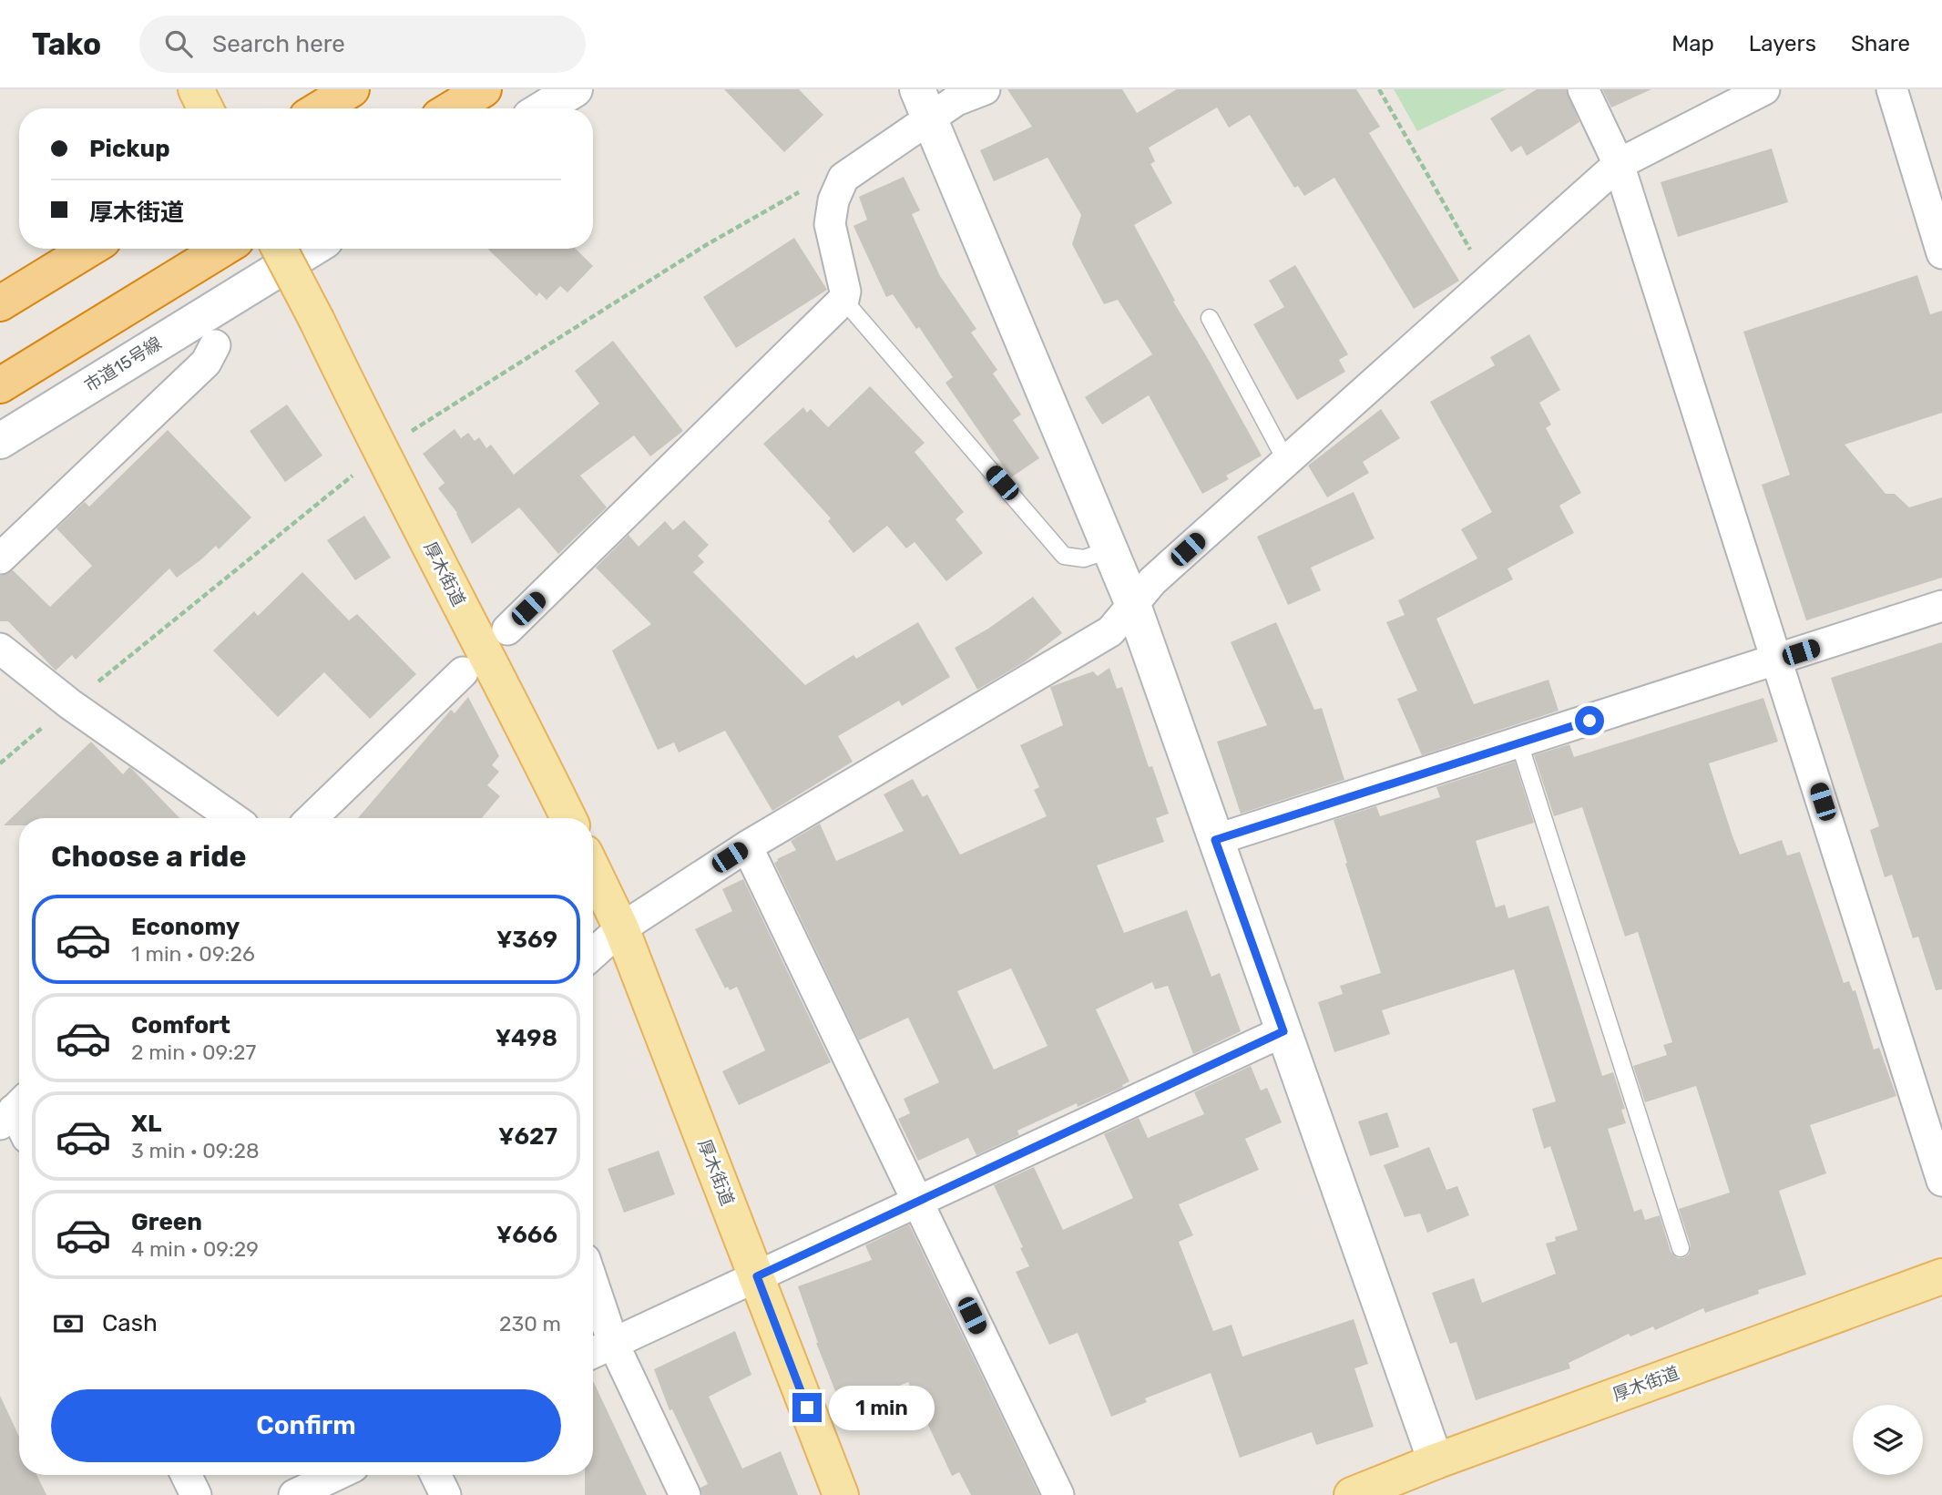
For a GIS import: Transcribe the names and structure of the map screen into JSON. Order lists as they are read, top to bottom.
{
  "streets": {
    "main road": ["厚木街道"],
    "street": ["市道15号線"]
  },
  "page": {
    "header": "Tako",
    "search": "Search here",
    "nav": ["Map", "Layers", "Share"],
    "banner": ["Pickup", "厚木街道"],
    "heading": "Choose a ride",
    "list": [
      {
        "name": "Economy",
        "note": "1 min · 09:26",
        "value": "¥369"
      },
      {
        "name": "Comfort",
        "note": "2 min · 09:27",
        "value": "¥498"
      },
      {
        "name": "XL",
        "note": "3 min · 09:28",
        "value": "¥627"
      },
      {
        "name": "Green",
        "note": "4 min · 09:29",
        "value": "¥666"
      }
    ],
    "pay": ["Cash", "230 m"],
    "buttons": "Confirm",
    "bubble": "1 min"
  }
}
